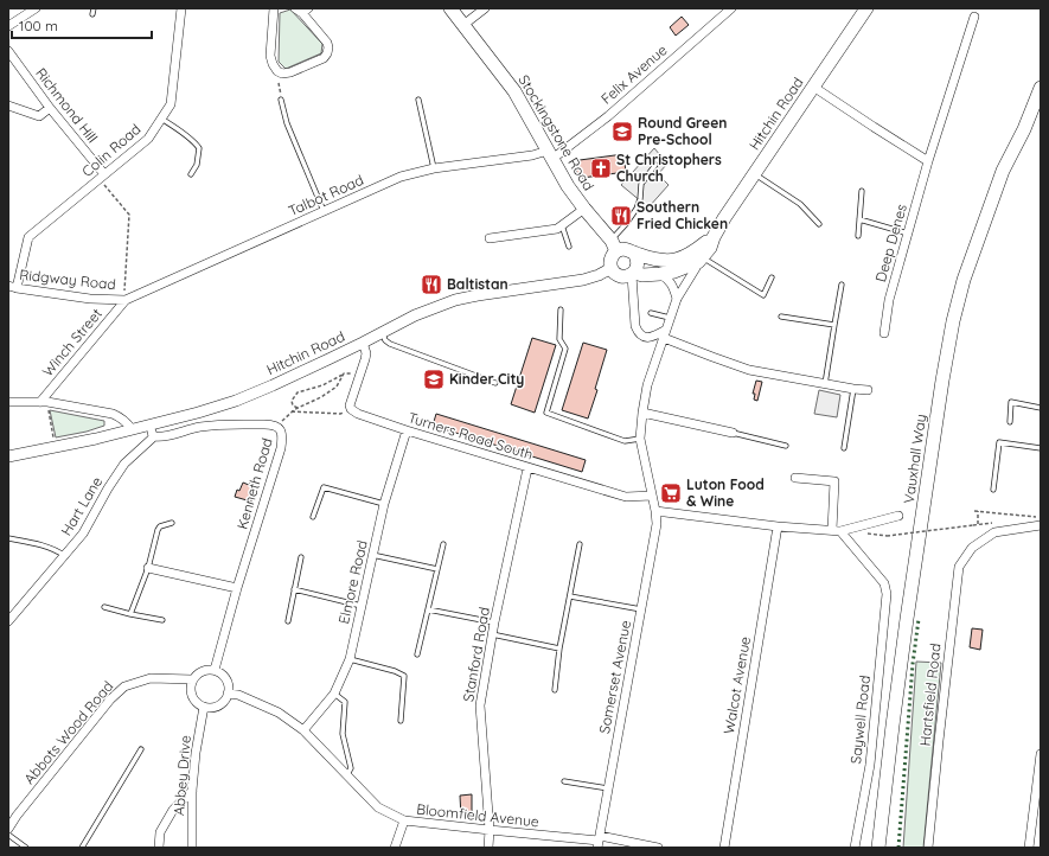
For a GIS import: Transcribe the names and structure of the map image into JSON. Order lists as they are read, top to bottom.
{
  "streets": {
    "main road": ["Hitchin Road", "Stockingstone Road", "Vauxhall Way"],
    "street": [
      "Felix Avenue",
      "Richmond Hill",
      "Colin Road",
      "Talbot Road",
      "Deep Denes",
      "Ridgway Road",
      "Winch Street",
      "Turners Road South",
      "Kenneth Road",
      "Hart Lane",
      "Elmore Road",
      "Stanford Road",
      "Somerset Avenue",
      "Walcot Avenue",
      "Hartsfield Road",
      "Saywell Road",
      "Abbots Wood Road",
      "Abbey Drive",
      "Bloomfield Avenue"
    ]
  },
  "crossings": [
    ["Felix Avenue", "Stockingstone Road"],
    ["Felix Avenue", "Talbot Road"],
    ["Richmond Hill", "Colin Road"],
    ["Hitchin Road", "Stockingstone Road"],
    ["Hitchin Road", "Kenneth Road"],
    ["Hitchin Road", "Hart Lane"],
    ["Hitchin Road", "Somerset Avenue"],
    ["Stockingstone Road", "Talbot Road"],
    ["Colin Road", "Ridgway Road"],
    ["Talbot Road", "Ridgway Road"],
    ["Talbot Road", "Winch Street"],
    ["Ridgway Road", "Winch Street"],
    ["Turners Road South", "Elmore Road"],
    ["Turners Road South", "Stanford Road"],
    ["Turners Road South", "Somerset Avenue"],
    ["Kenneth Road", "Hart Lane"],
    ["Kenneth Road", "Abbots Wood Road"],
    ["Kenneth Road", "Abbey Drive"],
    ["Kenneth Road", "Bloomfield Avenue"],
    ["Elmore Road", "Bloomfield Avenue"],
    ["Stanford Road", "Bloomfield Avenue"],
    ["Somerset Avenue", "Bloomfield Avenue"],
    ["Abbots Wood Road", "Abbey Drive"],
    ["Abbots Wood Road", "Bloomfield Avenue"],
    ["Abbey Drive", "Bloomfield Avenue"]
  ],
  "places": {
    "school or university": ["Round Green Pre-School", "Kinder City"],
    "church": ["St Christophers Church"],
    "restaurant": ["Southern Fried Chicken", "Baltistan"],
    "supermarket": ["Luton Food & Wine"]
  },
  "scale_bar": "100 m"
}
